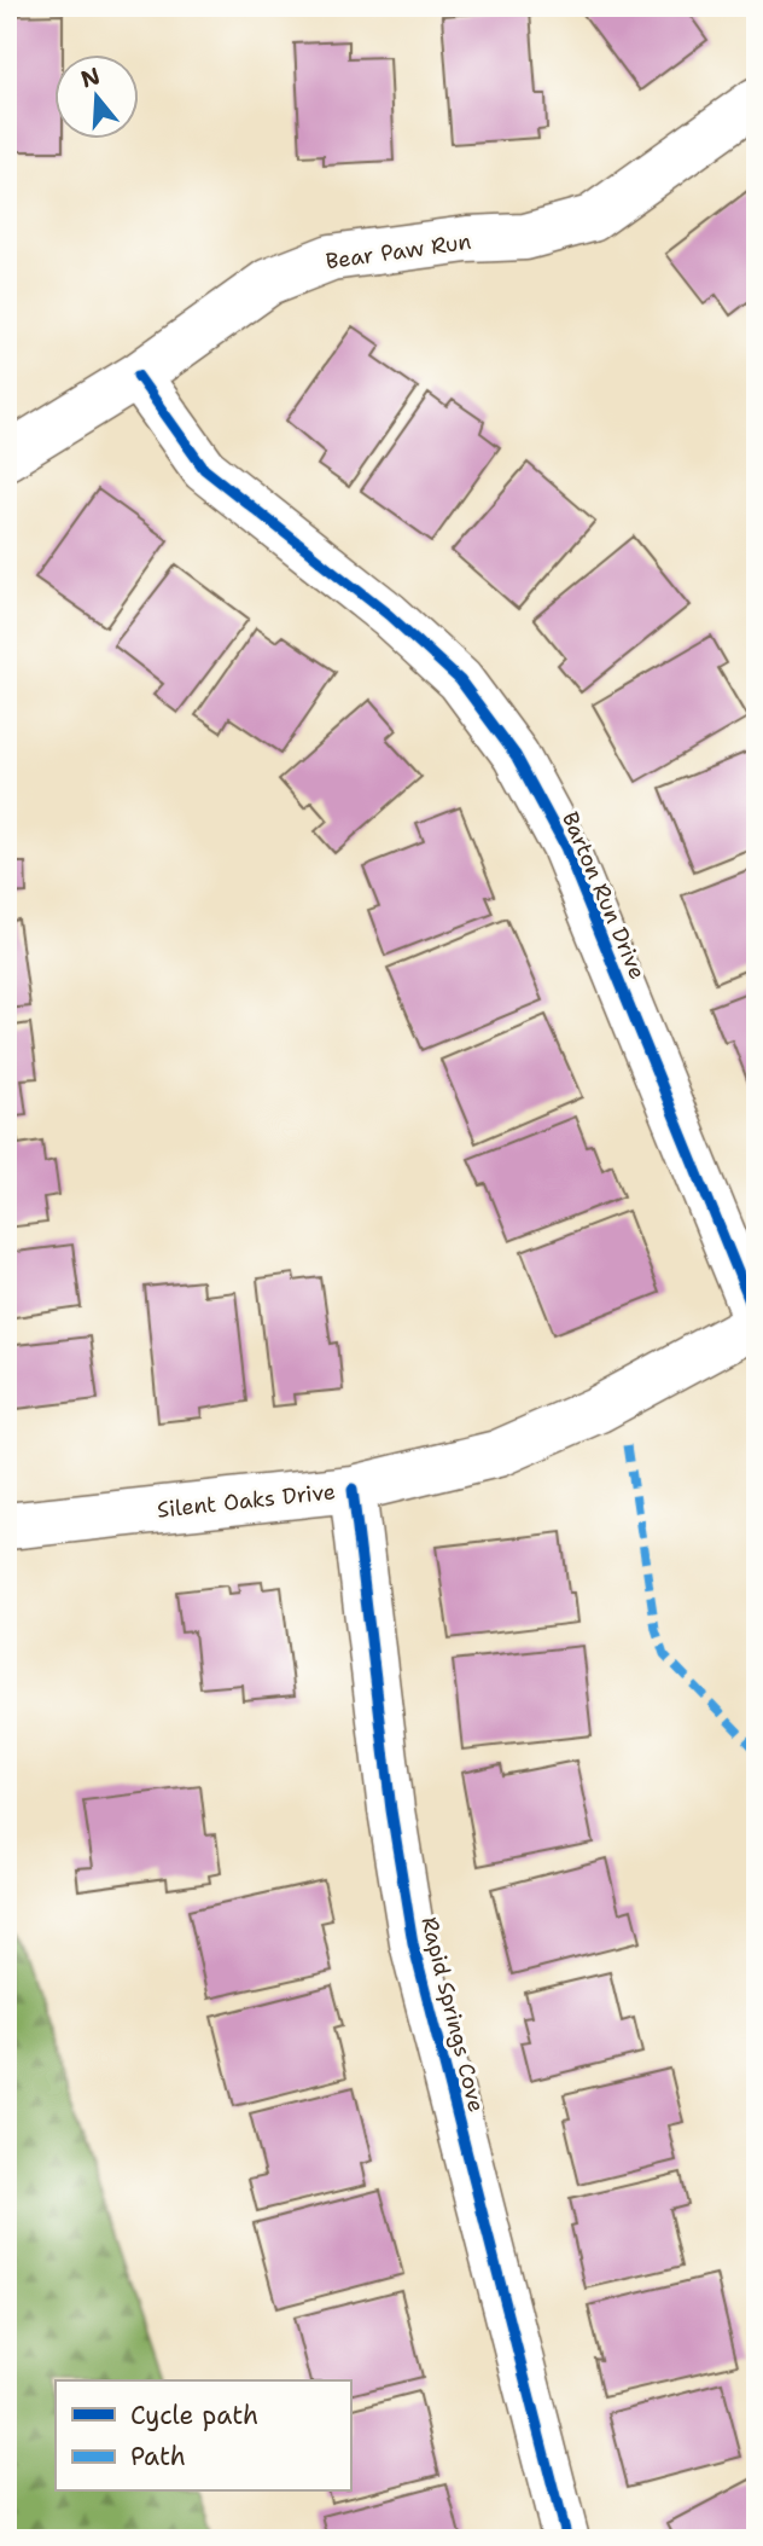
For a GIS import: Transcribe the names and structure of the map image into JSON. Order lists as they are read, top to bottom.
{
  "streets": {
    "street": [
      "Bear Paw Run",
      "Barton Run Drive",
      "Silent Oaks Drive",
      "Rapid Springs Cove"
    ]
  },
  "crossings": [
    ["Bear Paw Run", "Barton Run Drive"],
    ["Barton Run Drive", "Silent Oaks Drive"],
    ["Silent Oaks Drive", "Rapid Springs Cove"]
  ],
  "legend": ["Cycle path", "Path"],
  "north": "top"
}
